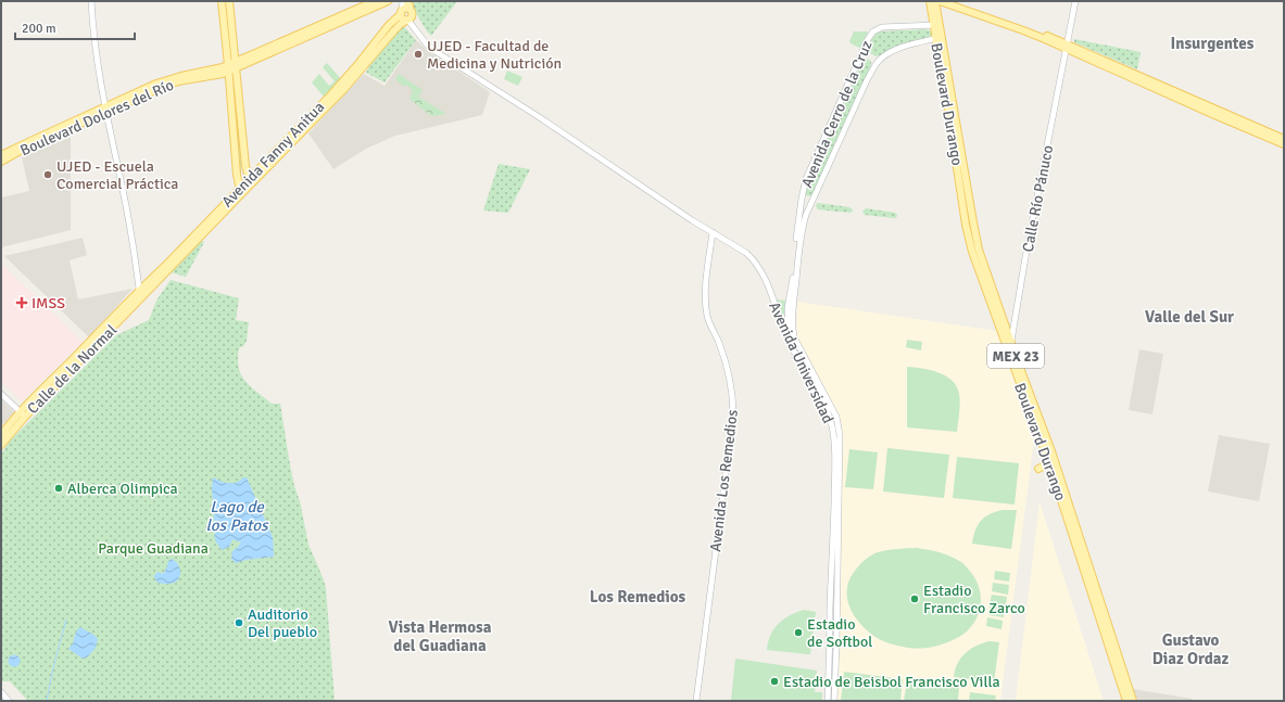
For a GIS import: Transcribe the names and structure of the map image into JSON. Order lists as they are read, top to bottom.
{
  "streets": {
    "main road": [
      "Boulevard Durango",
      "Boulevard Dolores del Río",
      "Avenida Fanny Anitua",
      "MEX 23",
      "Calle de la Normal"
    ],
    "street": [
      "Avenida Cerro de la Cruz",
      "Calle Río Pánuco",
      "Avenida Universidad",
      "Avenida Los Remedios"
    ]
  },
  "crossings": [
    ["Boulevard Durango", "Avenida Cerro de la Cruz"],
    ["Boulevard Durango", "Calle Río Pánuco"],
    ["Avenida Cerro de la Cruz", "Avenida Universidad"],
    ["Avenida Fanny Anitua", "Avenida Universidad"],
    ["Avenida Fanny Anitua", "Calle de la Normal"],
    ["Avenida Universidad", "Avenida Los Remedios"]
  ],
  "districts": [
    "Insurgentes",
    "Valle del Sur",
    "Los Remedios",
    "Vista Hermosa del Guadiana",
    "Gustavo Diaz Ordaz"
  ],
  "water": ["Lago de los Patos"],
  "parks": ["Parque Guadiana"],
  "places": {
    "other": [
      "UJED - Facultad de Medicina y Nutrición",
      "UJED - Escuela Comercial Práctica",
      "Alberca Olimpica",
      "Estadio Francisco Zarco",
      "Auditorio Del pueblo",
      "Estadio de Softbol",
      "Estadio de Beisbol Francisco Villa"
    ],
    "health": ["IMSS"]
  },
  "scale_bar": "200 m"
}
